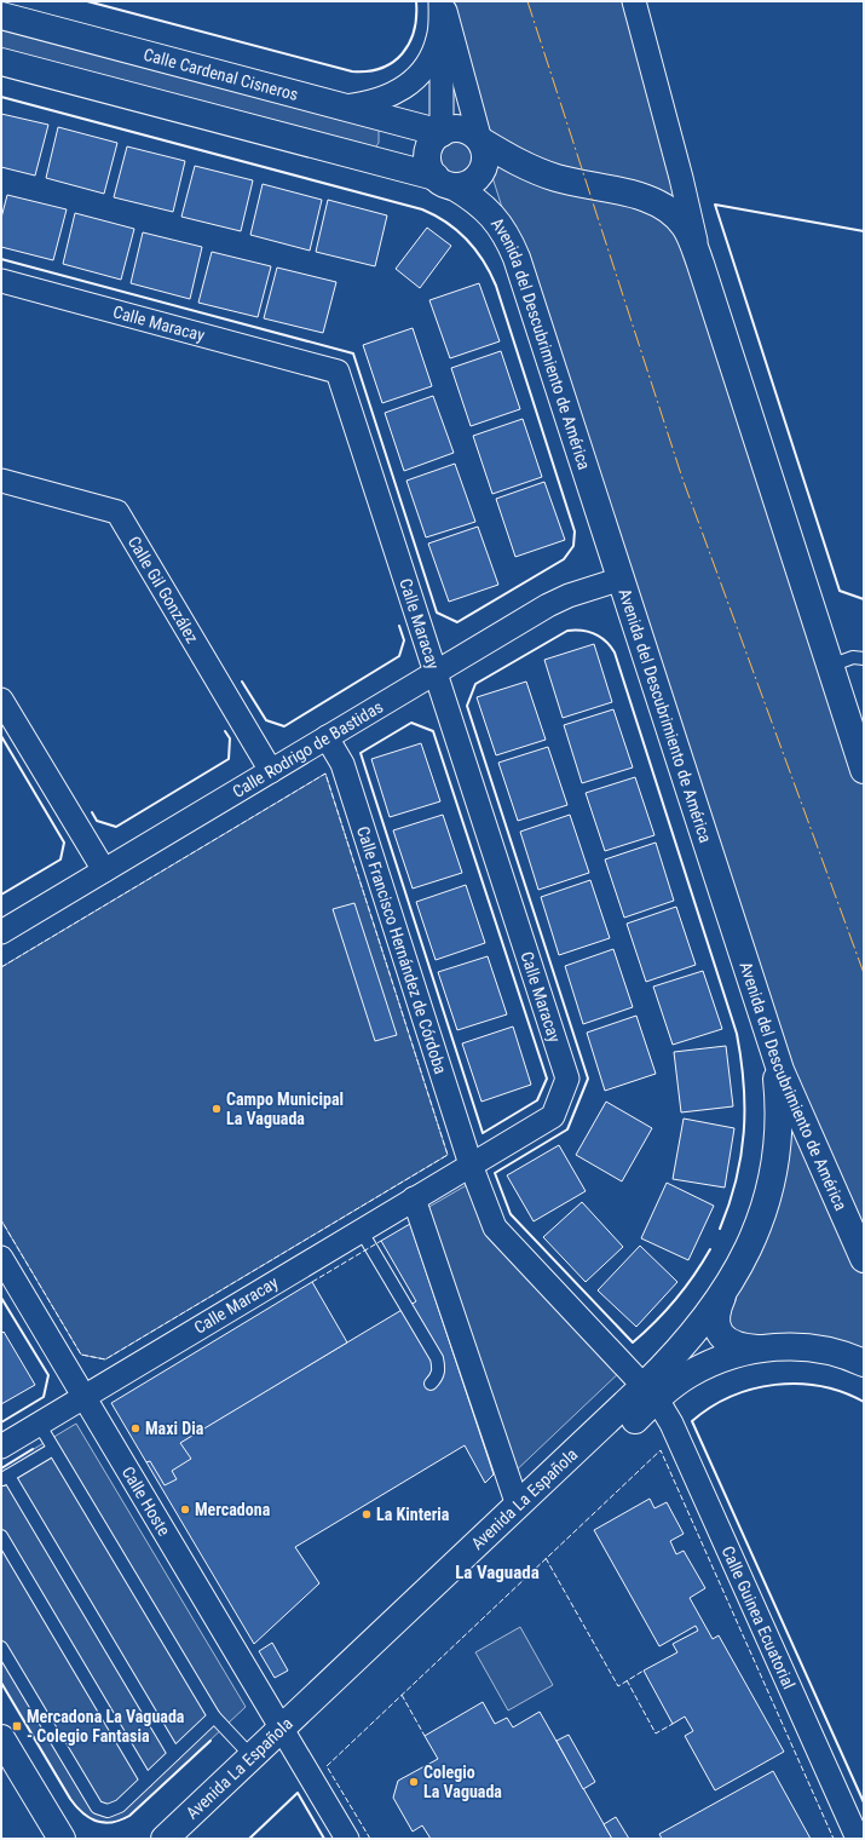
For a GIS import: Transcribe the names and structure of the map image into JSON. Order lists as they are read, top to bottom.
{
  "streets": {
    "street": [
      "Calle Cardenal Cisneros",
      "Calle Maracay",
      "Avenida del Descubrimiento de América",
      "Calle Gil González",
      "Calle Rodrigo de Bastidas",
      "Calle Francisco Hernández de Córdoba",
      "Avenida La Española",
      "Calle Hoste",
      "Calle Guinea Ecuatorial"
    ]
  },
  "crossings": [
    ["Calle Cardenal Cisneros", "Avenida del Descubrimiento de América"],
    ["Calle Maracay", "Calle Rodrigo de Bastidas"],
    ["Calle Maracay", "Calle Francisco Hernández de Córdoba"],
    ["Calle Maracay", "Calle Hoste"],
    ["Avenida del Descubrimiento de América", "Calle Rodrigo de Bastidas"],
    ["Avenida del Descubrimiento de América", "Avenida La Española"],
    ["Calle Gil González", "Calle Rodrigo de Bastidas"],
    ["Calle Rodrigo de Bastidas", "Calle Francisco Hernández de Córdoba"],
    ["Avenida La Española", "Calle Hoste"],
    ["Avenida La Española", "Calle Guinea Ecuatorial"]
  ],
  "districts": ["La Vaguada"],
  "places": {
    "other": [
      "Campo Municipal La Vaguada",
      "Maxi Dia",
      "Mercadona",
      "La Kinteria",
      "Colegio La Vaguada"
    ],
    "transit": ["Mercadona La Vaguada - Colegio Fantasia"]
  }
}
